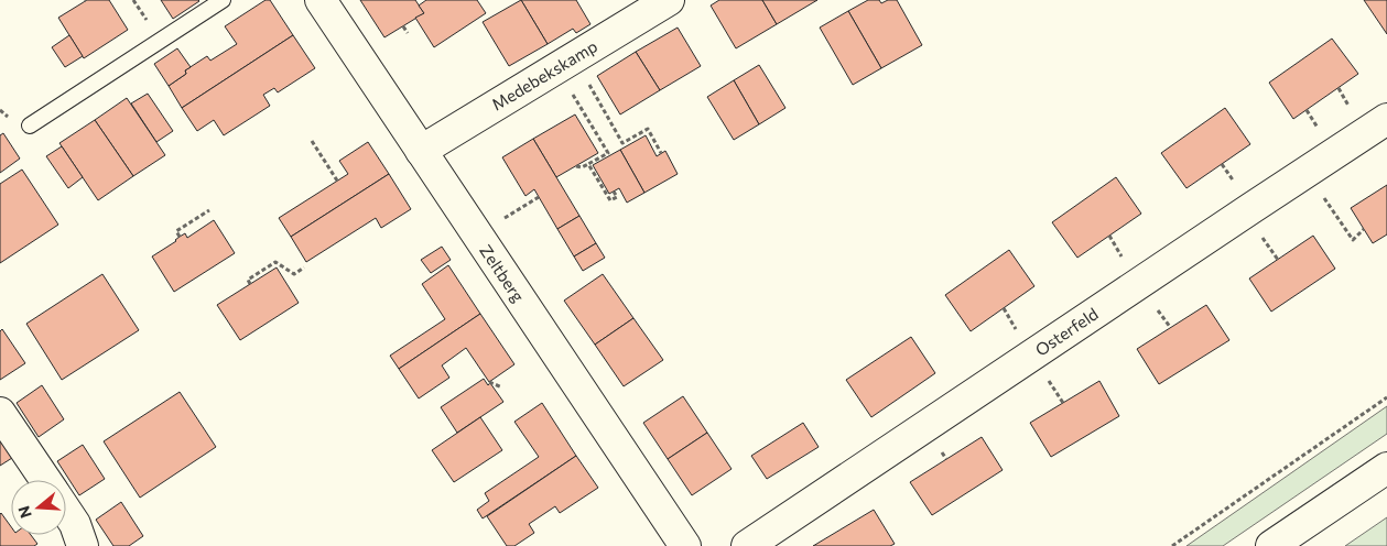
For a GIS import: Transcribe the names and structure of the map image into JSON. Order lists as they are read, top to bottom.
{
  "streets": {
    "street": ["Medebekskamp", "Zeltberg", "Osterfeld"]
  },
  "crossings": [
    ["Medebekskamp", "Zeltberg"]
  ],
  "north": "left"
}
